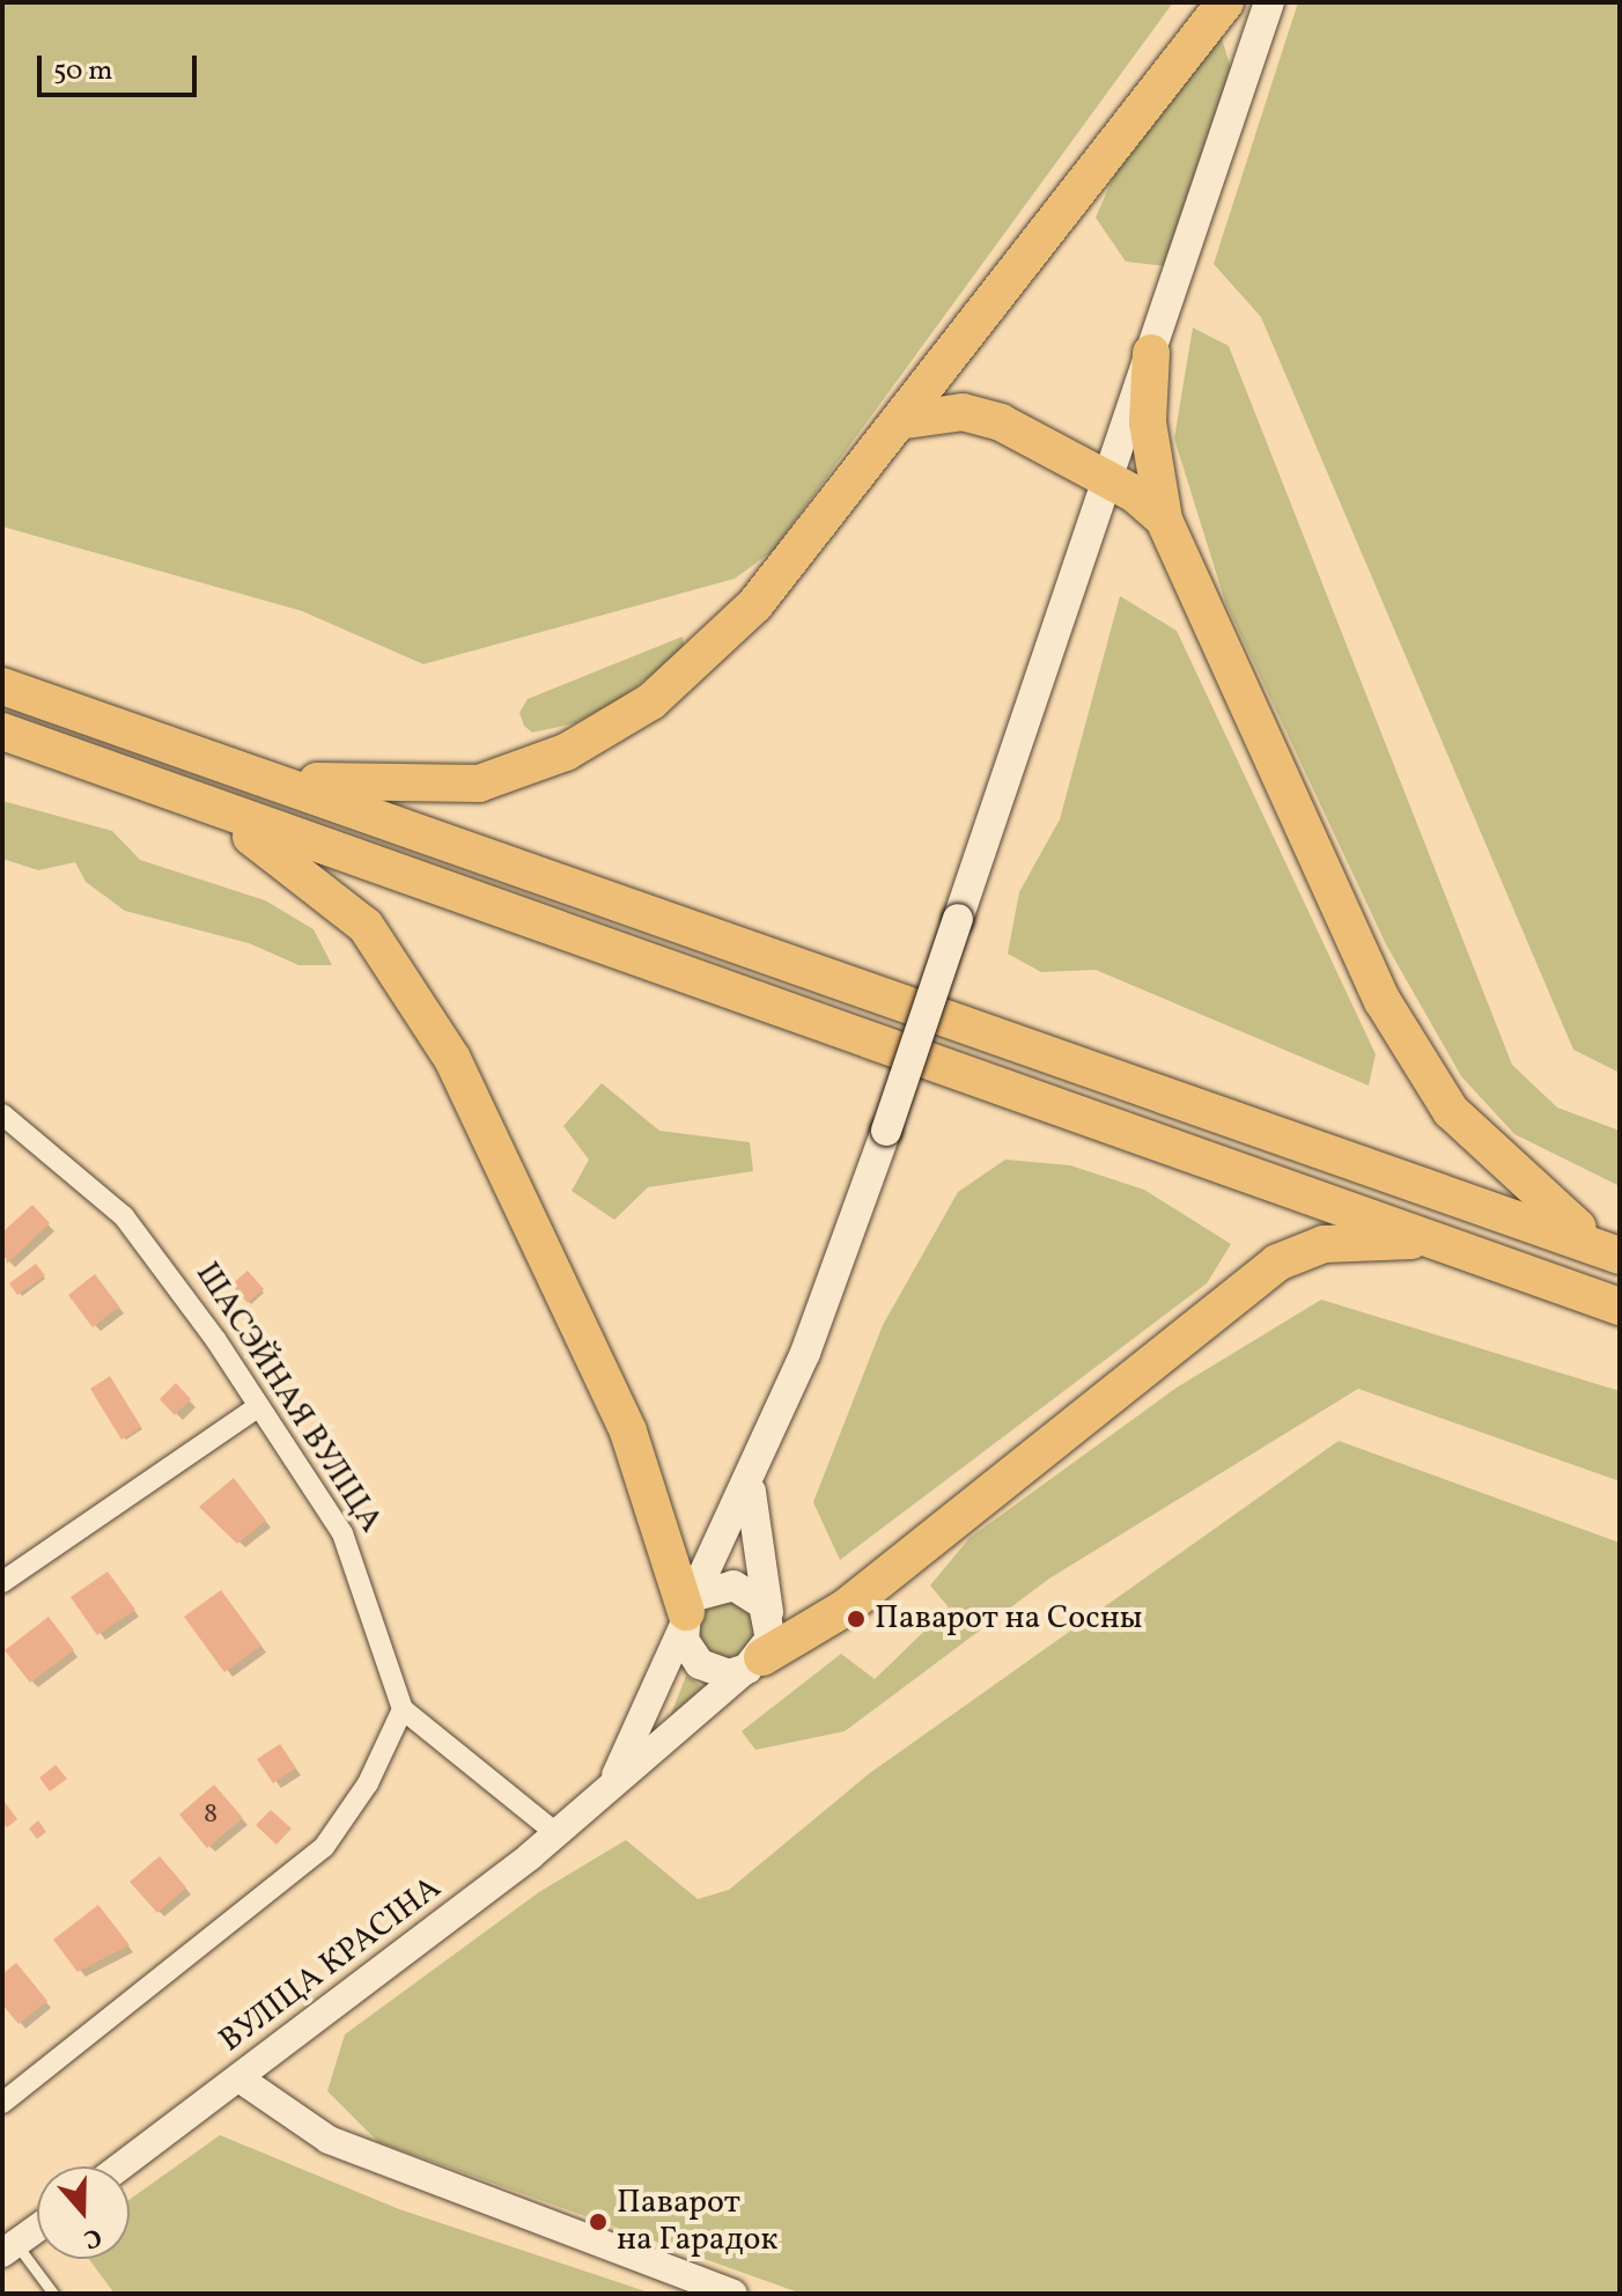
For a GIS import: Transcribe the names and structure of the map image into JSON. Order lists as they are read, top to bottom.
{
  "streets": {
    "street": ["ШАСЭЙНАЯ ВУЛІЦА", "ВУЛІЦА КРАСІНА"]
  },
  "places": ["Паварот на Сосны", "Паварот на Гарадок"],
  "house_numbers": ["8"],
  "scale_bar": "50 m",
  "north": "bottom"
}
